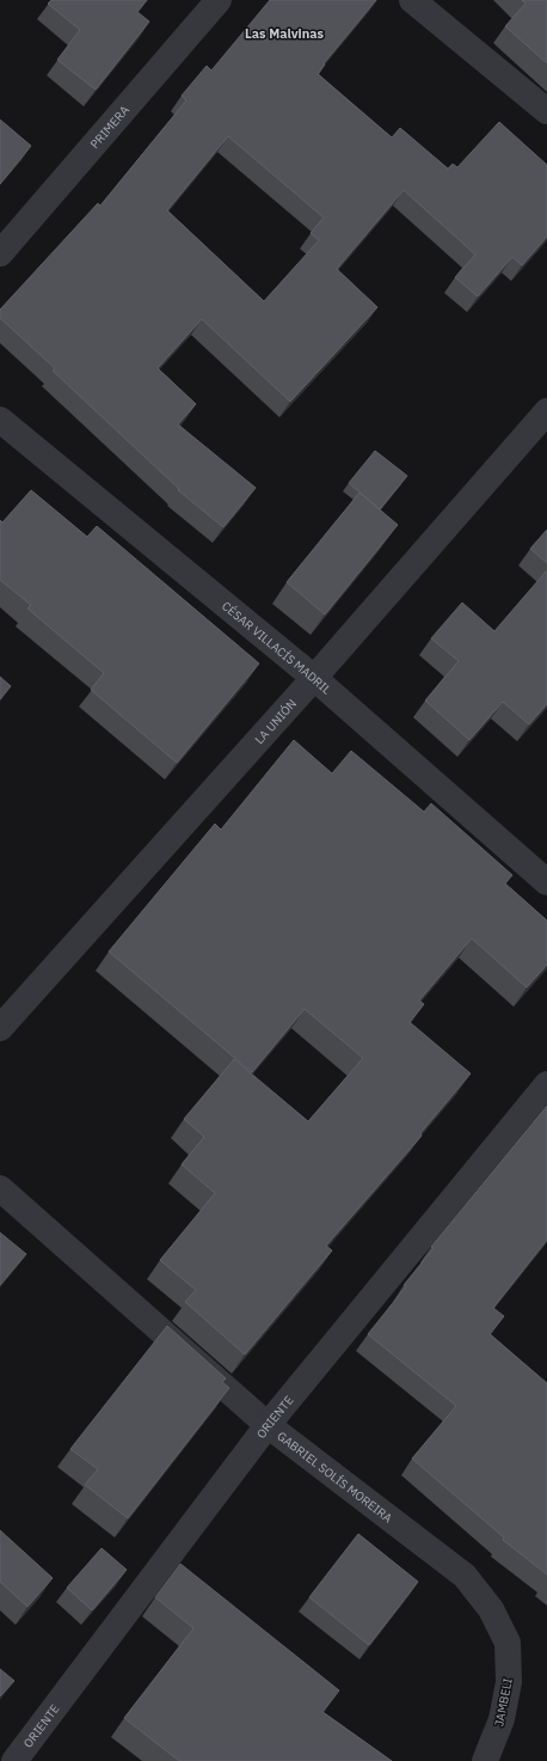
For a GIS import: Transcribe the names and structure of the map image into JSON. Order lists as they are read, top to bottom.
{
  "streets": {
    "street": [
      "PRIMERA",
      "CÉSAR VILLACÍS MADRIL",
      "LA UNIÓN",
      "ORIENTE",
      "GABRIEL SOLÍS MOREIRA",
      "JAMBELI"
    ]
  },
  "crossings": [
    ["CÉSAR VILLACÍS MADRIL", "LA UNIÓN"],
    ["ORIENTE", "GABRIEL SOLÍS MOREIRA"],
    ["GABRIEL SOLÍS MOREIRA", "JAMBELI"]
  ],
  "districts": ["Las Malvinas"]
}
